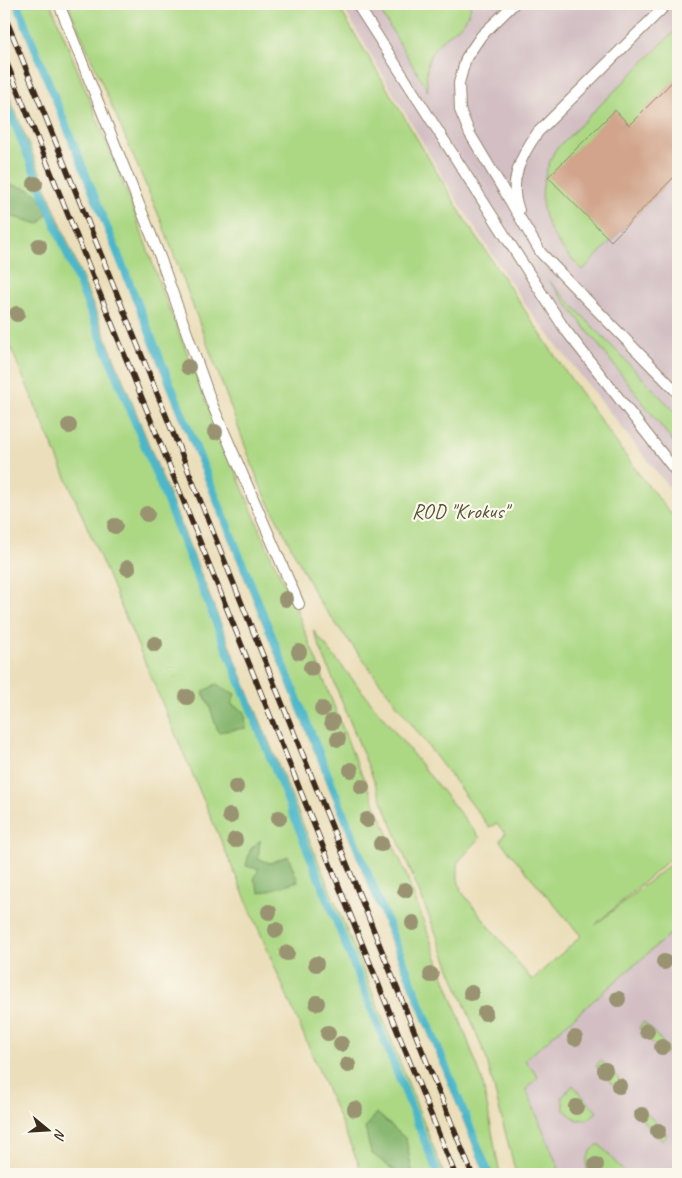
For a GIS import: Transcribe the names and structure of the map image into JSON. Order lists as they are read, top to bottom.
{
  "parks": ["ROD \"Krokus\""],
  "north": "right"
}
